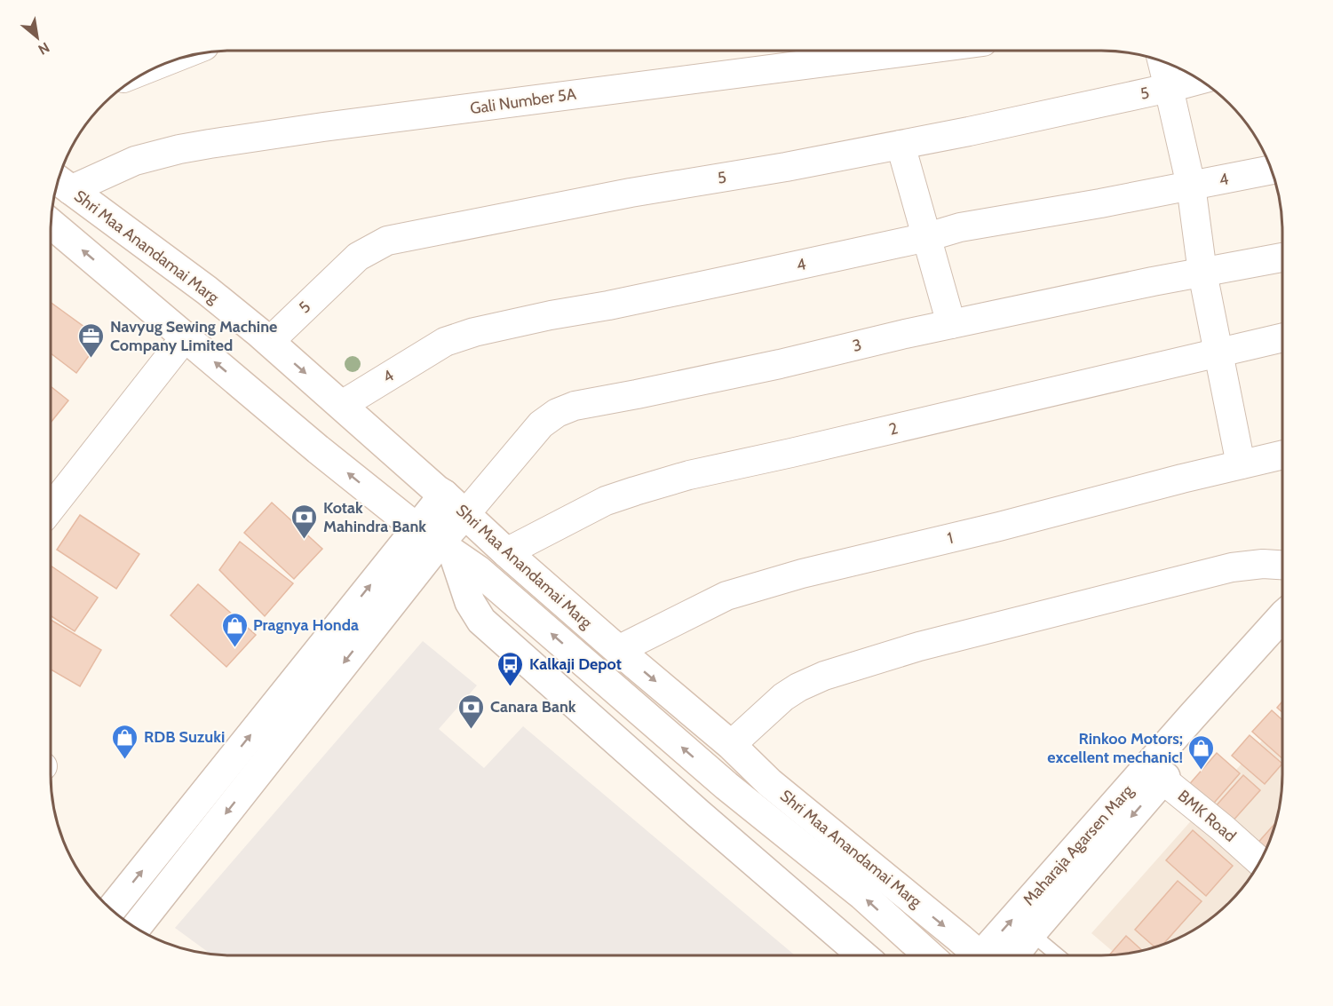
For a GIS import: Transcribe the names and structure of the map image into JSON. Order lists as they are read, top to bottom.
{
  "streets": {
    "street": [
      "5",
      "Gali Number 5A",
      "4",
      "Shri Maa Anandamai Marg",
      "3",
      "2",
      "1",
      "BMK Road",
      "Maharaja Agarsen Marg"
    ]
  },
  "crossings": [
    ["5", "Shri Maa Anandamai Marg"],
    ["Gali Number 5A", "Shri Maa Anandamai Marg"],
    ["4", "Shri Maa Anandamai Marg"],
    ["Shri Maa Anandamai Marg", "3"],
    ["Shri Maa Anandamai Marg", "2"],
    ["Shri Maa Anandamai Marg", "1"],
    ["BMK Road", "Maharaja Agarsen Marg"]
  ],
  "places": {
    "office": ["Navyug Sewing Machine Company Limited"],
    "bank": ["Kotak Mahindra Bank", "Canara Bank"],
    "shop": ["Pragnya Honda", "RDB Suzuki", "Rinkoo Motors; excellent mechanic!"],
    "bus stop": ["Kalkaji Depot"]
  },
  "north": "bottom right"
}
